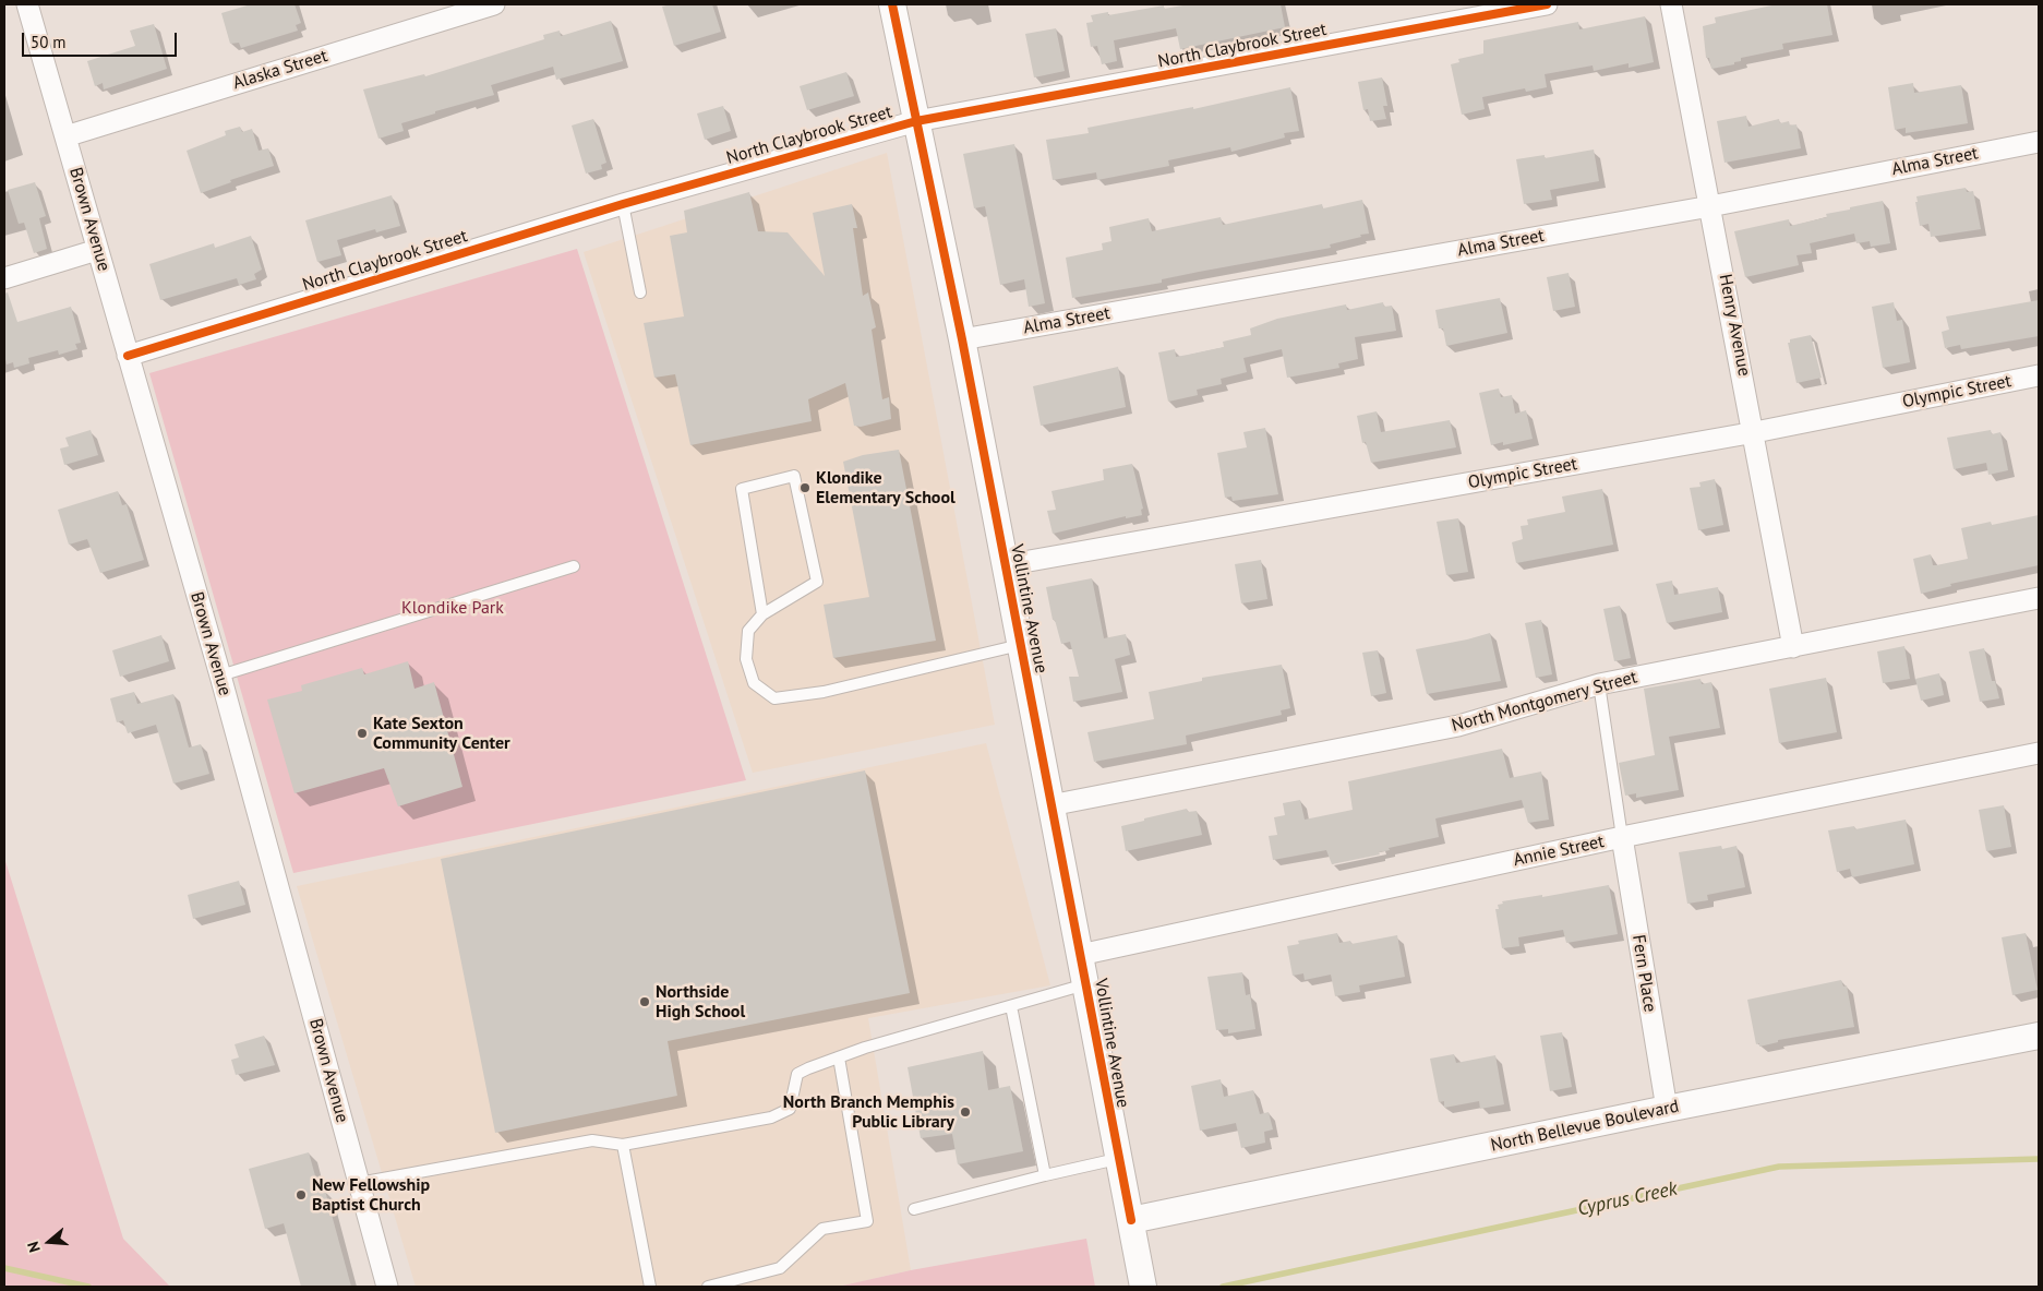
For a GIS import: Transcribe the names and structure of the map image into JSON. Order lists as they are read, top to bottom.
{
  "streets": {
    "street": [
      "North Claybrook Street",
      "Alaska Street",
      "Alma Street",
      "Brown Avenue",
      "Henry Avenue",
      "Olympic Street",
      "Vollintine Avenue",
      "North Montgomery Street",
      "Annie Street",
      "Fern Place",
      "North Bellevue Boulevard"
    ]
  },
  "crossings": [
    ["North Claybrook Street", "Brown Avenue"],
    ["North Claybrook Street", "Vollintine Avenue"],
    ["Alaska Street", "Brown Avenue"],
    ["Alma Street", "Henry Avenue"],
    ["Alma Street", "Vollintine Avenue"],
    ["Henry Avenue", "Olympic Street"],
    ["Henry Avenue", "North Montgomery Street"],
    ["Olympic Street", "Vollintine Avenue"],
    ["Vollintine Avenue", "North Montgomery Street"],
    ["Vollintine Avenue", "Annie Street"],
    ["Vollintine Avenue", "North Bellevue Boulevard"],
    ["Annie Street", "Fern Place"],
    ["Fern Place", "North Bellevue Boulevard"]
  ],
  "water": ["Cyprus Creek"],
  "parks": ["Klondike Park"],
  "places": [
    "Klondike Elementary School",
    "Kate Sexton Community Center",
    "Northside High School",
    "North Branch Memphis Public Library",
    "New Fellowship Baptist Church"
  ],
  "scale_bar": "50 m",
  "north": "left"
}
